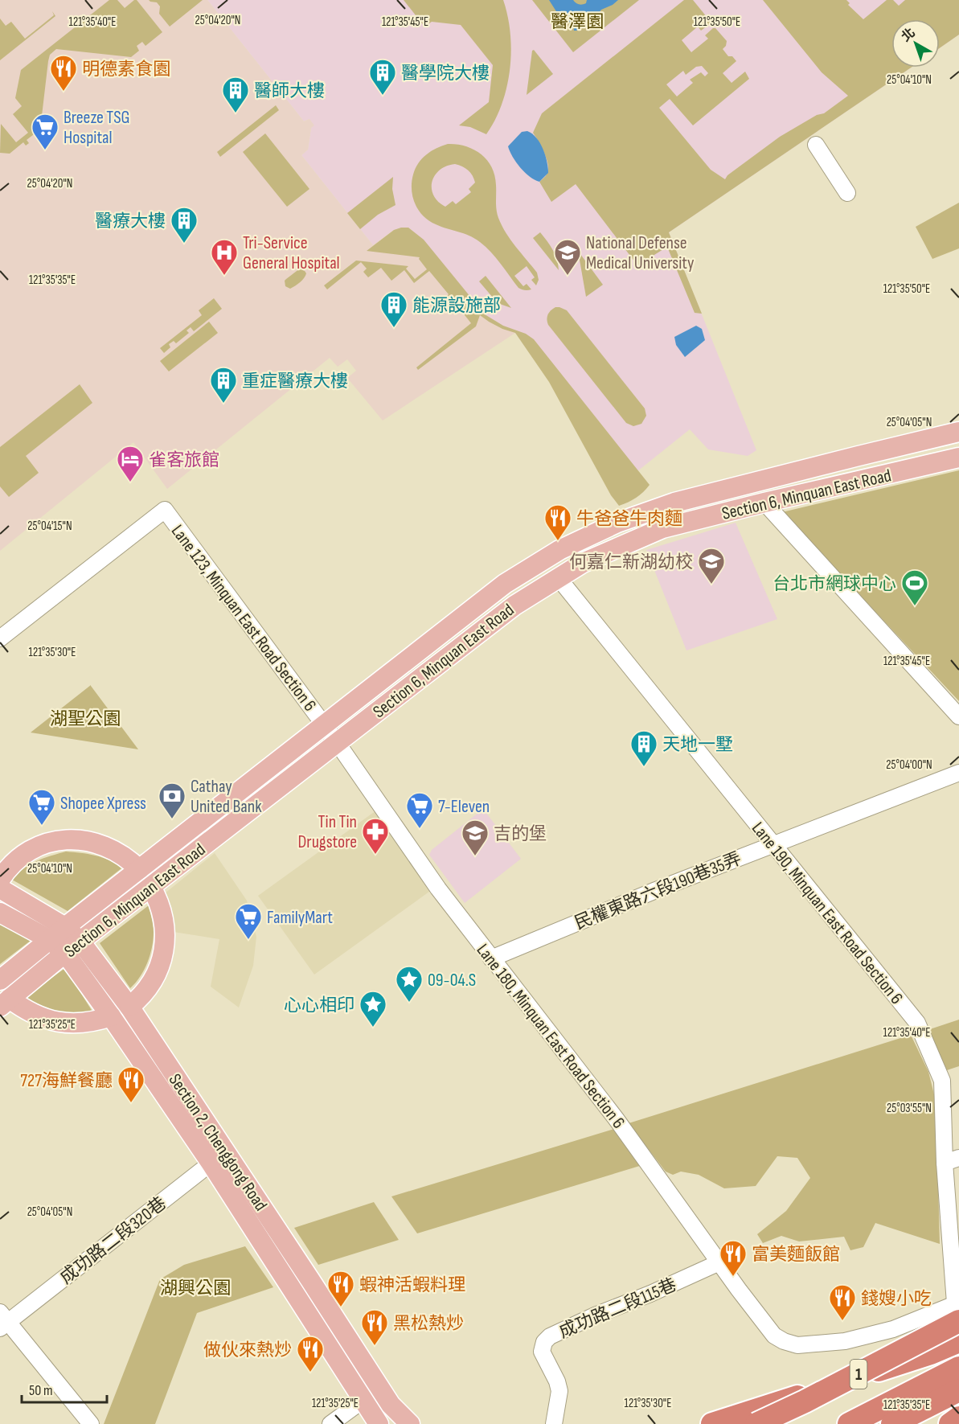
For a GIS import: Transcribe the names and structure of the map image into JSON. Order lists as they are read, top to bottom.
{
  "streets": {
    "highway": ["1"],
    "main road": ["Section 6, Minquan East Road", "Section 2, Chenggong Road"],
    "street": [
      "Lane 123, Minquan East Road Section 6",
      "民權東路六段190巷35弄",
      "Lane 190, Minquan East Road Section 6",
      "Lane 180, Minquan East Road Section 6",
      "成功路二段320巷",
      "成功路二段115巷"
    ]
  },
  "crossings": [
    ["Section 6, Minquan East Road", "Lane 123, Minquan East Road Section 6"],
    ["Section 6, Minquan East Road", "Lane 190, Minquan East Road Section 6"],
    ["Section 6, Minquan East Road", "Lane 180, Minquan East Road Section 6"],
    ["Section 6, Minquan East Road", "Section 2, Chenggong Road"],
    ["Lane 123, Minquan East Road Section 6", "Lane 180, Minquan East Road Section 6"],
    ["民權東路六段190巷35弄", "Lane 190, Minquan East Road Section 6"],
    ["民權東路六段190巷35弄", "Lane 180, Minquan East Road Section 6"],
    ["Lane 190, Minquan East Road Section 6", "Lane 180, Minquan East Road Section 6"],
    ["Lane 190, Minquan East Road Section 6", "1"],
    ["Lane 180, Minquan East Road Section 6", "成功路二段115巷"],
    ["Lane 180, Minquan East Road Section 6", "1"],
    ["Section 2, Chenggong Road", "成功路二段320巷"]
  ],
  "parks": ["醫澤園", "湖聖公園", "湖興公園"],
  "places": {
    "restaurant": [
      "明德素食園",
      "牛爸爸牛肉麵",
      "727海鮮餐廳",
      "富美麵飯館",
      "蝦神活蝦料理",
      "錢嫂小吃",
      "黑松熱炒",
      "做伙來熱炒"
    ],
    "building": [
      "醫學院大樓",
      "醫師大樓",
      "醫療大樓",
      "能源設施部",
      "重症醫療大樓",
      "天地一墅"
    ],
    "supermarket": [
      "Breeze TSG Hospital",
      "Shopee Xpress",
      "7-Eleven",
      "FamilyMart"
    ],
    "hospital": ["Tri-Service General Hospital"],
    "school or university": ["National Defense Medical University", "何嘉仁新湖幼校", "吉的堡"],
    "hotel": ["雀客旅館"],
    "sports": ["台北市網球中心"],
    "bank": ["Cathay United Bank"],
    "pharmacy": ["Tin Tin Drugstore"],
    "place": ["09-04.S", "心心相印"]
  },
  "scale_bar": "50 m",
  "north": "top left",
  "coordinates": [
    "25°04'20\"N",
    "121°35'40\"E",
    "121°35'50\"E",
    "121°35'45\"E",
    "25°04'10\"N",
    "121°35'35\"E",
    "25°04'05\"N",
    "25°04'15\"N",
    "121°35'30\"E",
    "25°04'00\"N",
    "121°35'25\"E",
    "25°03'55\"N"
  ]
}
